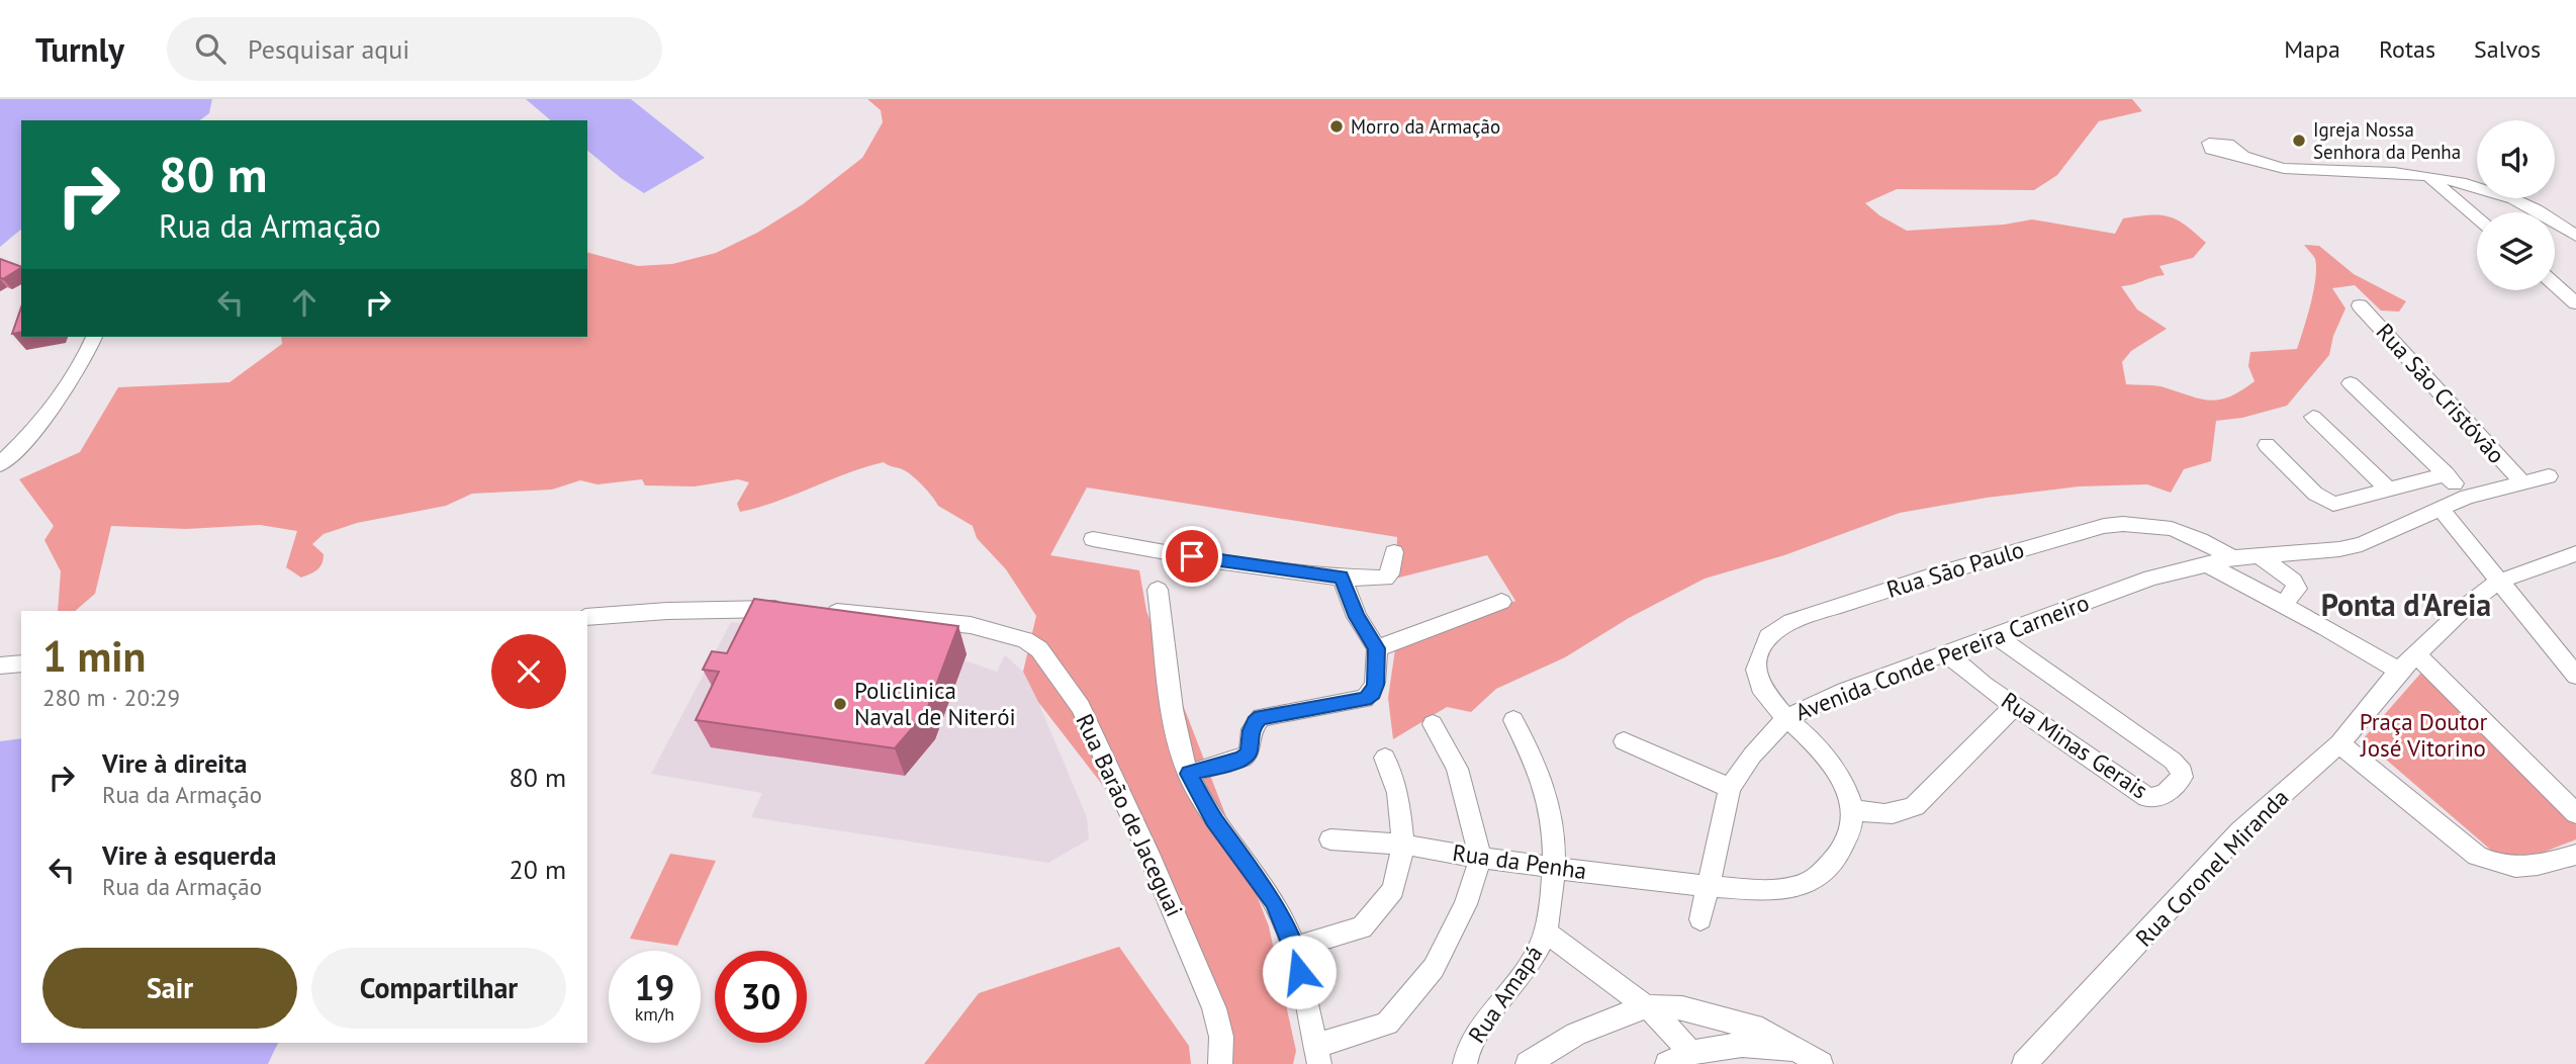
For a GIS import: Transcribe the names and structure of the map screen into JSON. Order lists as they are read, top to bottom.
{
  "streets": {
    "street": [
      "Rua São Cristóvão",
      "Rua São Paulo",
      "Avenida Conde Pereira Carneiro",
      "Rua Minas Gerais",
      "Rua Barão de Jaceguai",
      "Rua da Penha",
      "Rua Coronel Miranda",
      "Rua Amapá"
    ]
  },
  "crossings": [
    ["Rua São Cristóvão", "Avenida Conde Pereira Carneiro"],
    ["Rua São Paulo", "Avenida Conde Pereira Carneiro"],
    ["Rua São Paulo", "Rua da Penha"],
    ["Avenida Conde Pereira Carneiro", "Rua Minas Gerais"],
    ["Avenida Conde Pereira Carneiro", "Rua da Penha"],
    ["Rua da Penha", "Rua Amapá"]
  ],
  "districts": ["Ponta d'Areia"],
  "parks": ["Praça Doutor José Vitorino"],
  "places": ["Morro da Armação", "Igreja Nossa Senhora da Penha", "Policlinica Naval de Niterói"],
  "page": {
    "header": "Turnly",
    "search": "Pesquisar aqui",
    "nav": ["Mapa", "Rotas", "Salvos"],
    "turn": ["80 m", "Rua da Armação"],
    "heading": ["1 min", "280 m · 20:29"],
    "list": [
      {
        "name": "Vire à direita",
        "note": "Rua da Armação",
        "value": "80 m"
      },
      {
        "name": "Vire à esquerda",
        "note": "Rua da Armação",
        "value": "20 m"
      }
    ],
    "buttons": ["Sair", "Compartilhar"],
    "speed": "19 km/h",
    "limit": "30"
  }
}
